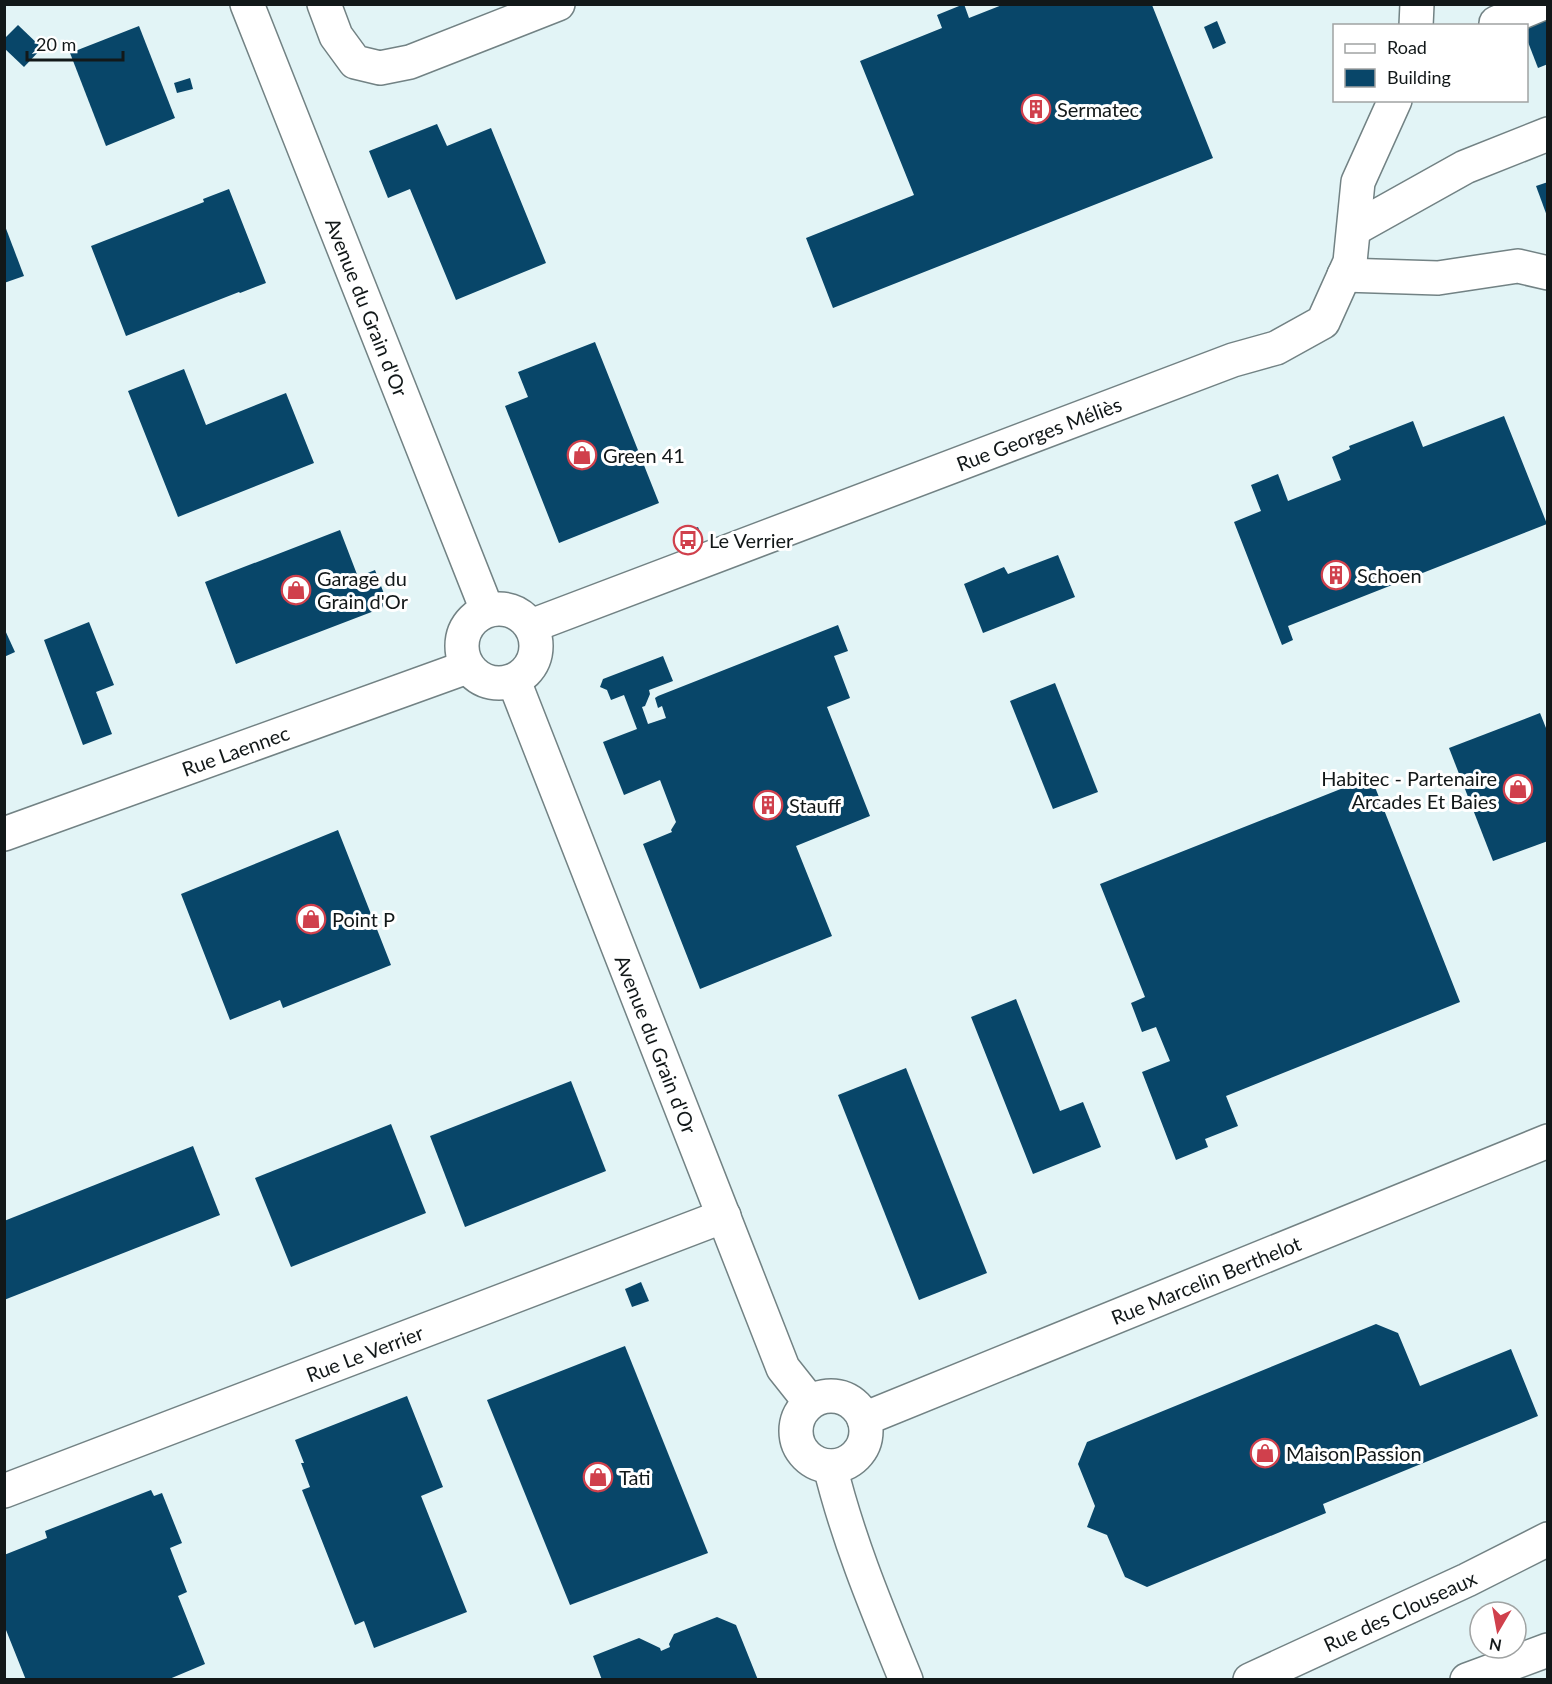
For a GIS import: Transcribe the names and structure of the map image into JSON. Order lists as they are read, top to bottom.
{
  "streets": {
    "main road": [
      "Avenue du Grain d'Or",
      "Rue Georges Méliès",
      "Rue Laennec",
      "Rue Marcelin Berthelot",
      "Rue Le Verrier",
      "Rue des Clouseaux"
    ]
  },
  "crossings": [
    ["Avenue du Grain d'Or", "Rue Georges Méliès"],
    ["Avenue du Grain d'Or", "Rue Laennec"],
    ["Avenue du Grain d'Or", "Rue Marcelin Berthelot"],
    ["Avenue du Grain d'Or", "Rue Le Verrier"],
    ["Rue Georges Méliès", "Rue Laennec"]
  ],
  "places": {
    "building": ["Sermatec", "Schoen", "Stauff"],
    "shop": [
      "Green 41",
      "Garage du Grain d'Or",
      "Habitec - Partenaire Arcades Et Baies",
      "Point P",
      "Maison Passion",
      "Tati"
    ],
    "bus stop": ["Le Verrier"]
  },
  "legend": ["Road", "Building"],
  "scale_bar": "20 m",
  "north": "bottom"
}
